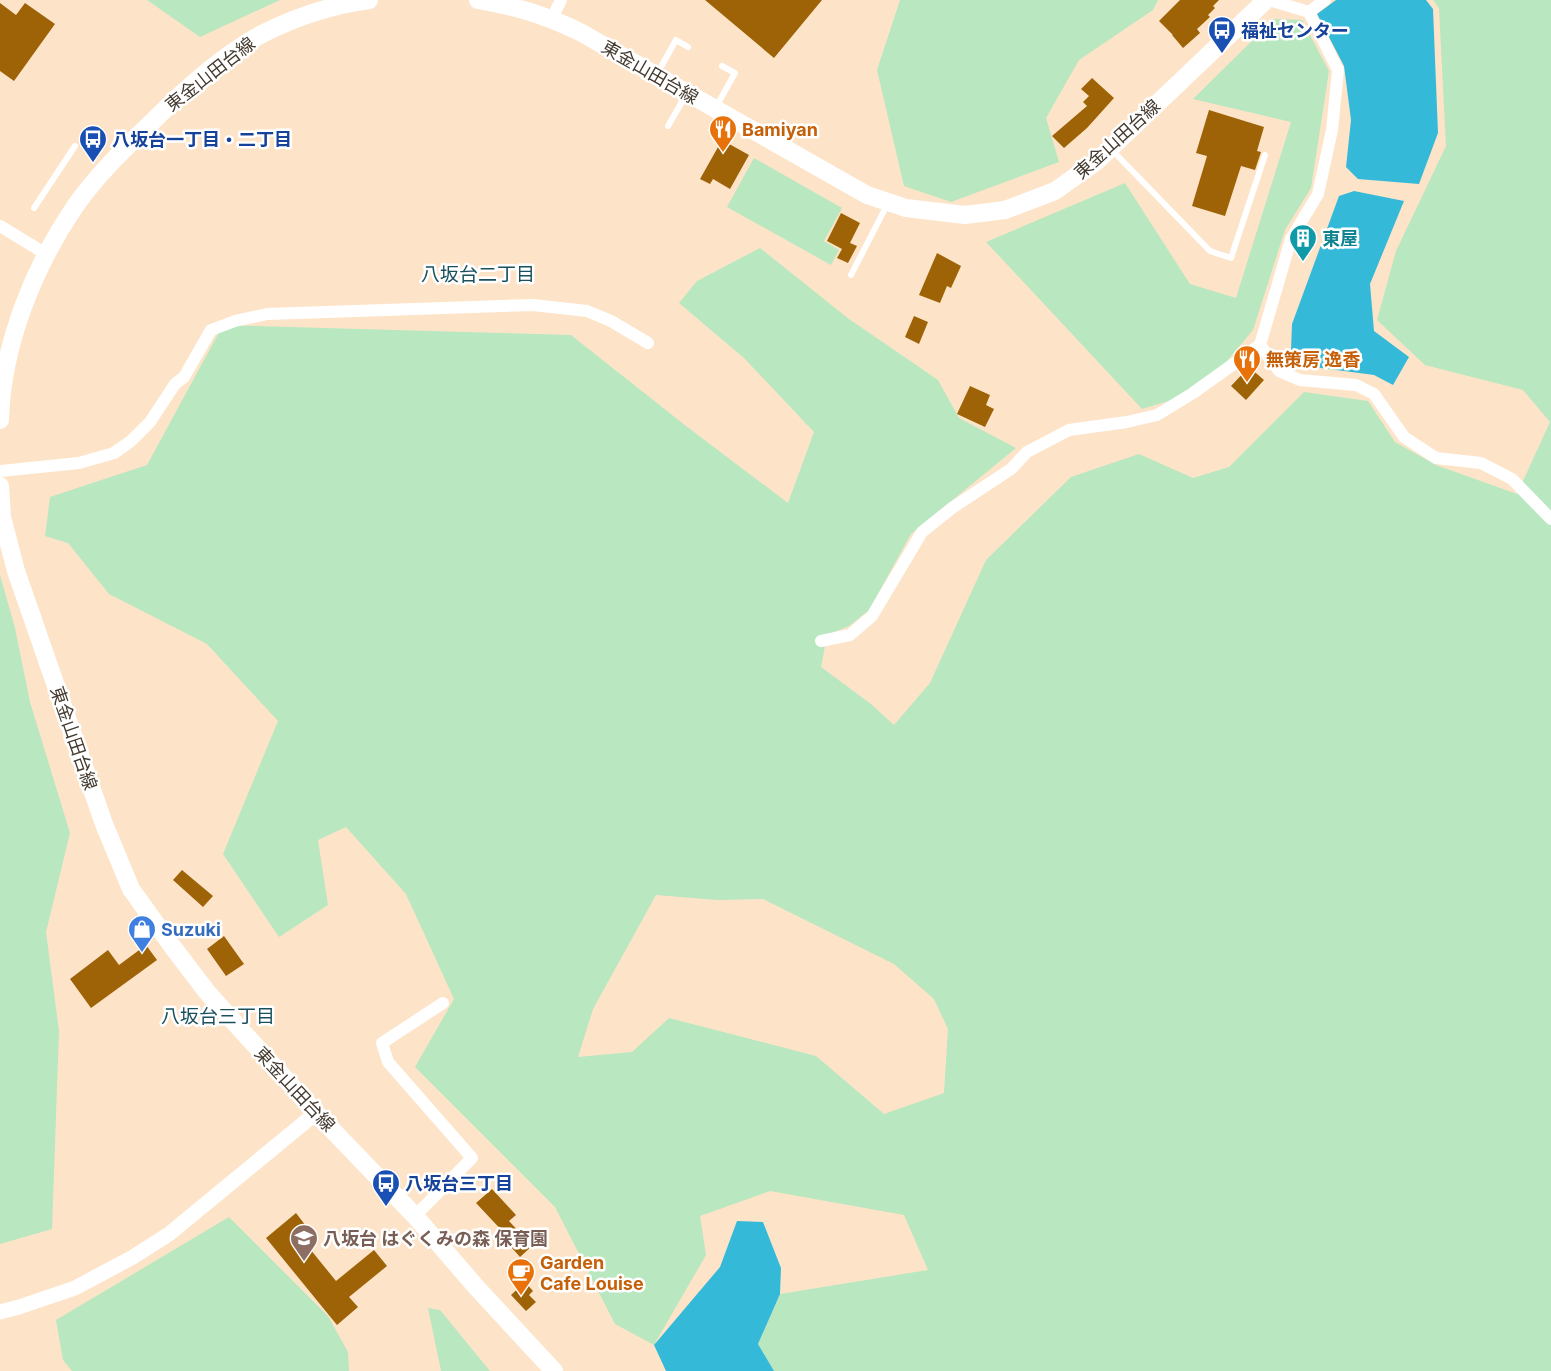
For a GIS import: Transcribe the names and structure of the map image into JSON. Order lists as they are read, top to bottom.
{
  "streets": {
    "main road": ["東金山田台線"]
  },
  "districts": ["八坂台二丁目", "八坂台三丁目"],
  "places": {
    "bus stop": ["福祉センター", "八坂台一丁目・二丁目", "八坂台三丁目"],
    "restaurant": ["Bamiyan", "無策房 逸香"],
    "building": ["東屋"],
    "shop": ["Suzuki"],
    "school or university": ["八坂台 はぐくみの森 保育園"],
    "cafe": ["Garden Cafe Louise"]
  }
}
